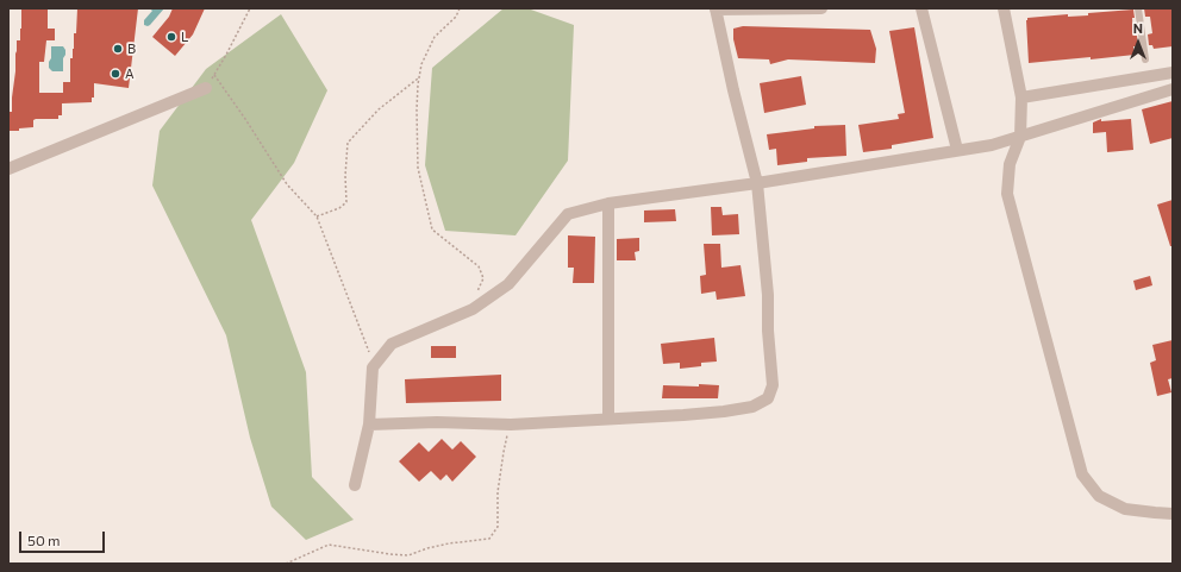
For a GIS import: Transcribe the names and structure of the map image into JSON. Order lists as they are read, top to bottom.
{
  "places": ["L", "B", "A"],
  "scale_bar": "50 m",
  "north": "top"
}
